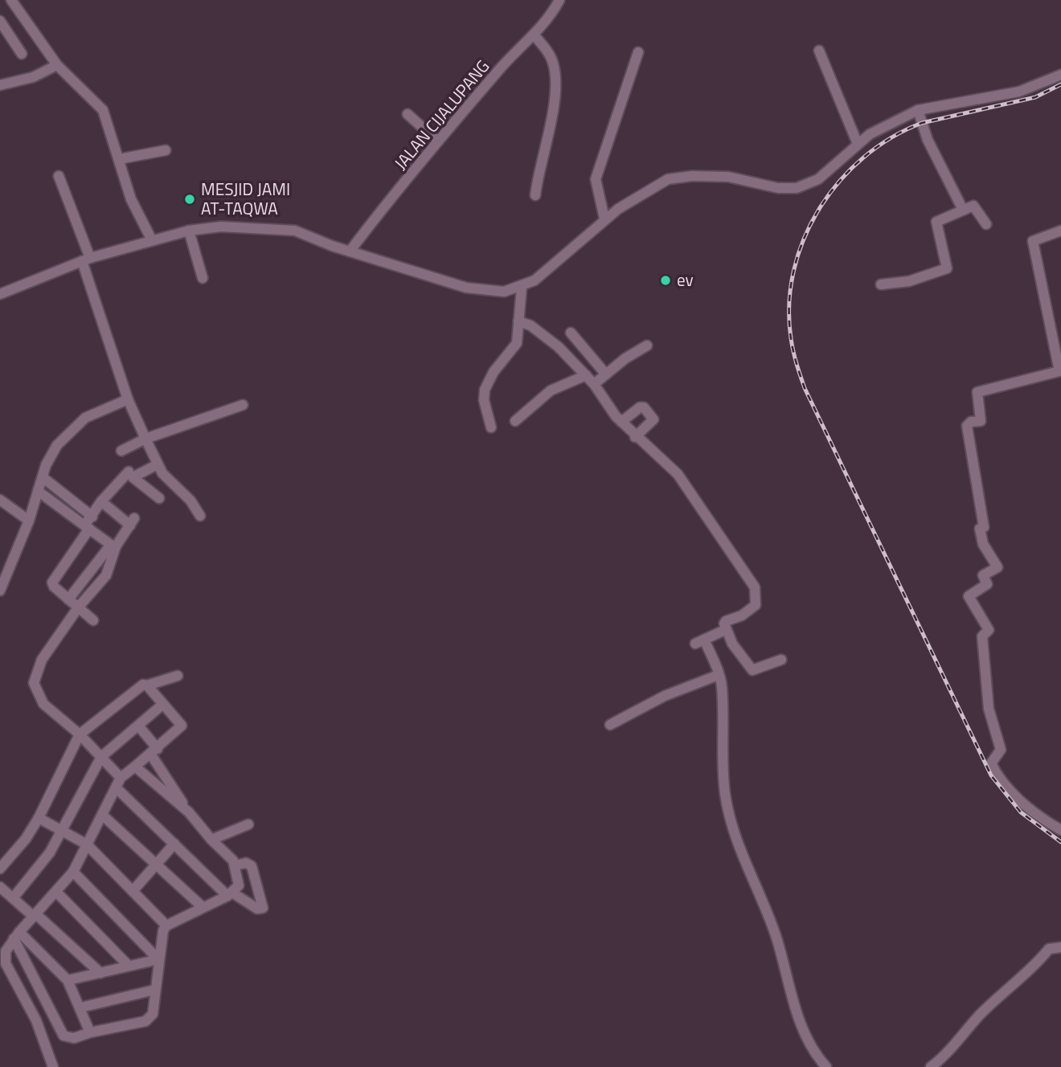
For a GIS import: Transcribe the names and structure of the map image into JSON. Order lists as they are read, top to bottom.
{
  "streets": {
    "street": ["JALAN CIJALUPANG"]
  },
  "places": ["MESJID JAMI AT-TAQWA", "ev"]
}
